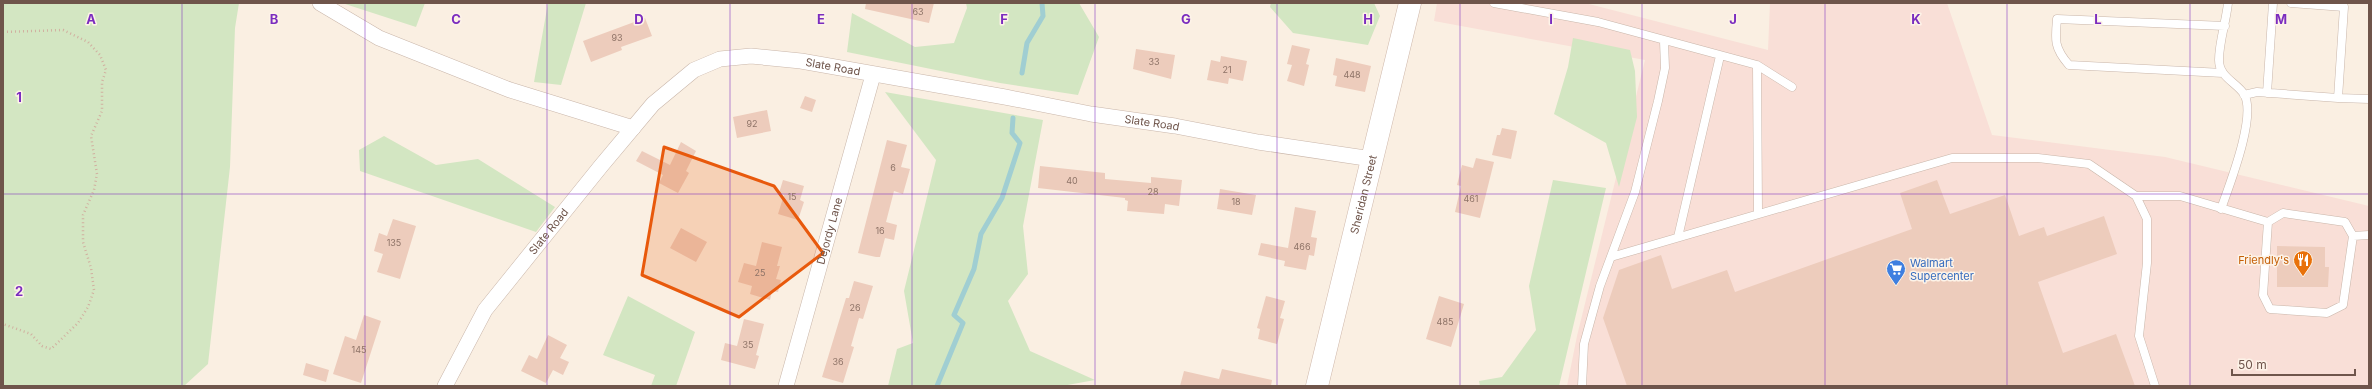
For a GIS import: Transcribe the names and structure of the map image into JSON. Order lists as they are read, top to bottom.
{
  "streets": {
    "street": ["Slate Road", "Sheridan Street", "Dejordy Lane"]
  },
  "crossings": [
    ["Slate Road", "Sheridan Street"],
    ["Slate Road", "Dejordy Lane"]
  ],
  "places": {
    "restaurant": ["Friendly's"],
    "supermarket": ["Walmart Supercenter"]
  },
  "house_numbers": [
    "63",
    "93",
    "33",
    "21",
    "448",
    "92",
    "6",
    "40",
    "28",
    "15",
    "461",
    "18",
    "16",
    "135",
    "466",
    "25",
    "26",
    "485",
    "35",
    "145",
    "36"
  ],
  "scale_bar": "50 m",
  "grid": {
    "columns": [
      "A",
      "B",
      "C",
      "D",
      "E",
      "F",
      "G",
      "H",
      "I",
      "J",
      "K",
      "L",
      "M"
    ],
    "rows": ["1", "2"]
  }
}
